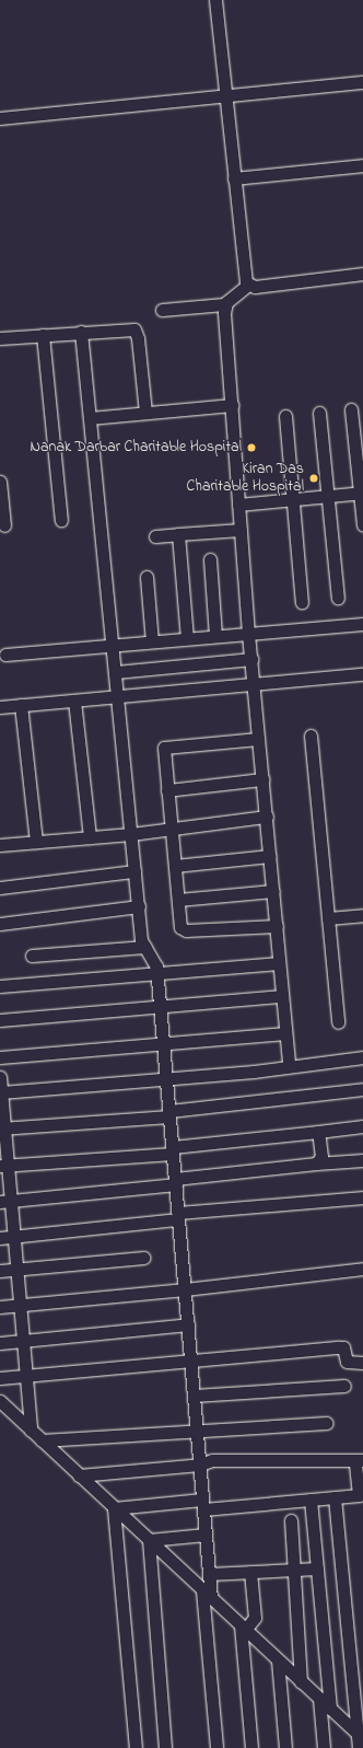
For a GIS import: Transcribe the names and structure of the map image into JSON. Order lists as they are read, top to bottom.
{
  "places": ["Nanak Darbar Charitable Hospital", "Kiran Das Charitable Hospital"]
}
